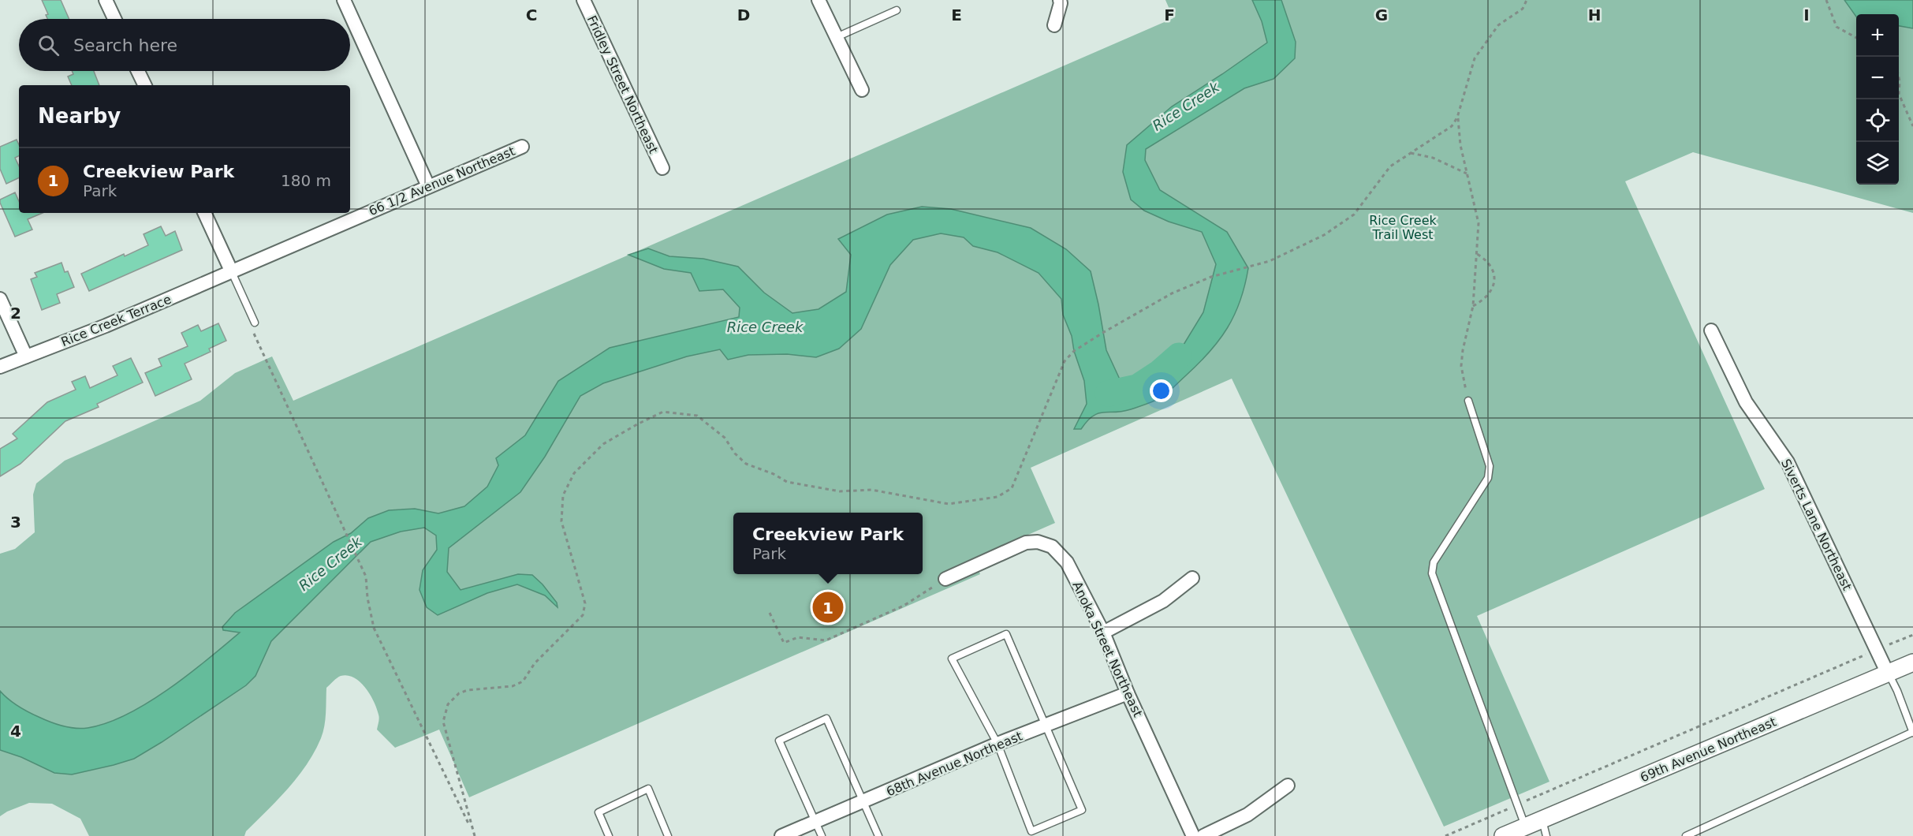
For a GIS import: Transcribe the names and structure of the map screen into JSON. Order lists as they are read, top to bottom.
{
  "streets": {
    "street": [
      "Fridley Street Northeast",
      "66 1/2 Avenue Northeast",
      "Rice Creek Terrace",
      "Siverts Lane Northeast",
      "Anoka Street Northeast",
      "69th Avenue Northeast",
      "68th Avenue Northeast"
    ]
  },
  "crossings": [
    ["66 1/2 Avenue Northeast", "Rice Creek Terrace"],
    ["Siverts Lane Northeast", "69th Avenue Northeast"],
    ["Anoka Street Northeast", "68th Avenue Northeast"]
  ],
  "water": ["Rice Creek"],
  "parks": ["Rice Creek Trail West"],
  "page": {
    "map_buttons": ["+", "−"],
    "search": "Search here",
    "heading": "Nearby",
    "list": [
      {
        "mark": "1",
        "name": "Creekview Park",
        "note": "Park",
        "value": "180 m"
      }
    ],
    "popup": ["Creekview Park", "Park"],
    "pins": "1"
  },
  "grid": {
    "columns": [
      "C",
      "D",
      "E",
      "F",
      "G",
      "H",
      "I"
    ],
    "rows": ["2", "3", "4"]
  }
}
